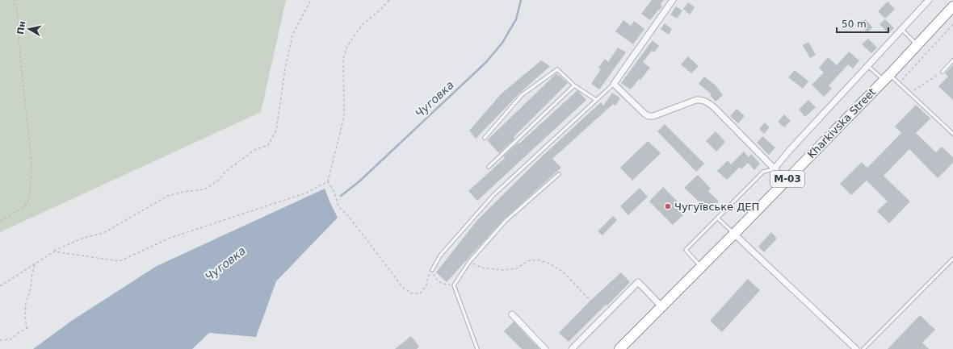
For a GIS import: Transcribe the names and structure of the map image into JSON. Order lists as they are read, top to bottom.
{
  "streets": {
    "highway": ["Kharkivska Street", "М-03"]
  },
  "water": ["Чуговка"],
  "places": ["Чугуївське ДЕП"],
  "scale_bar": "50 m",
  "north": "left"
}
